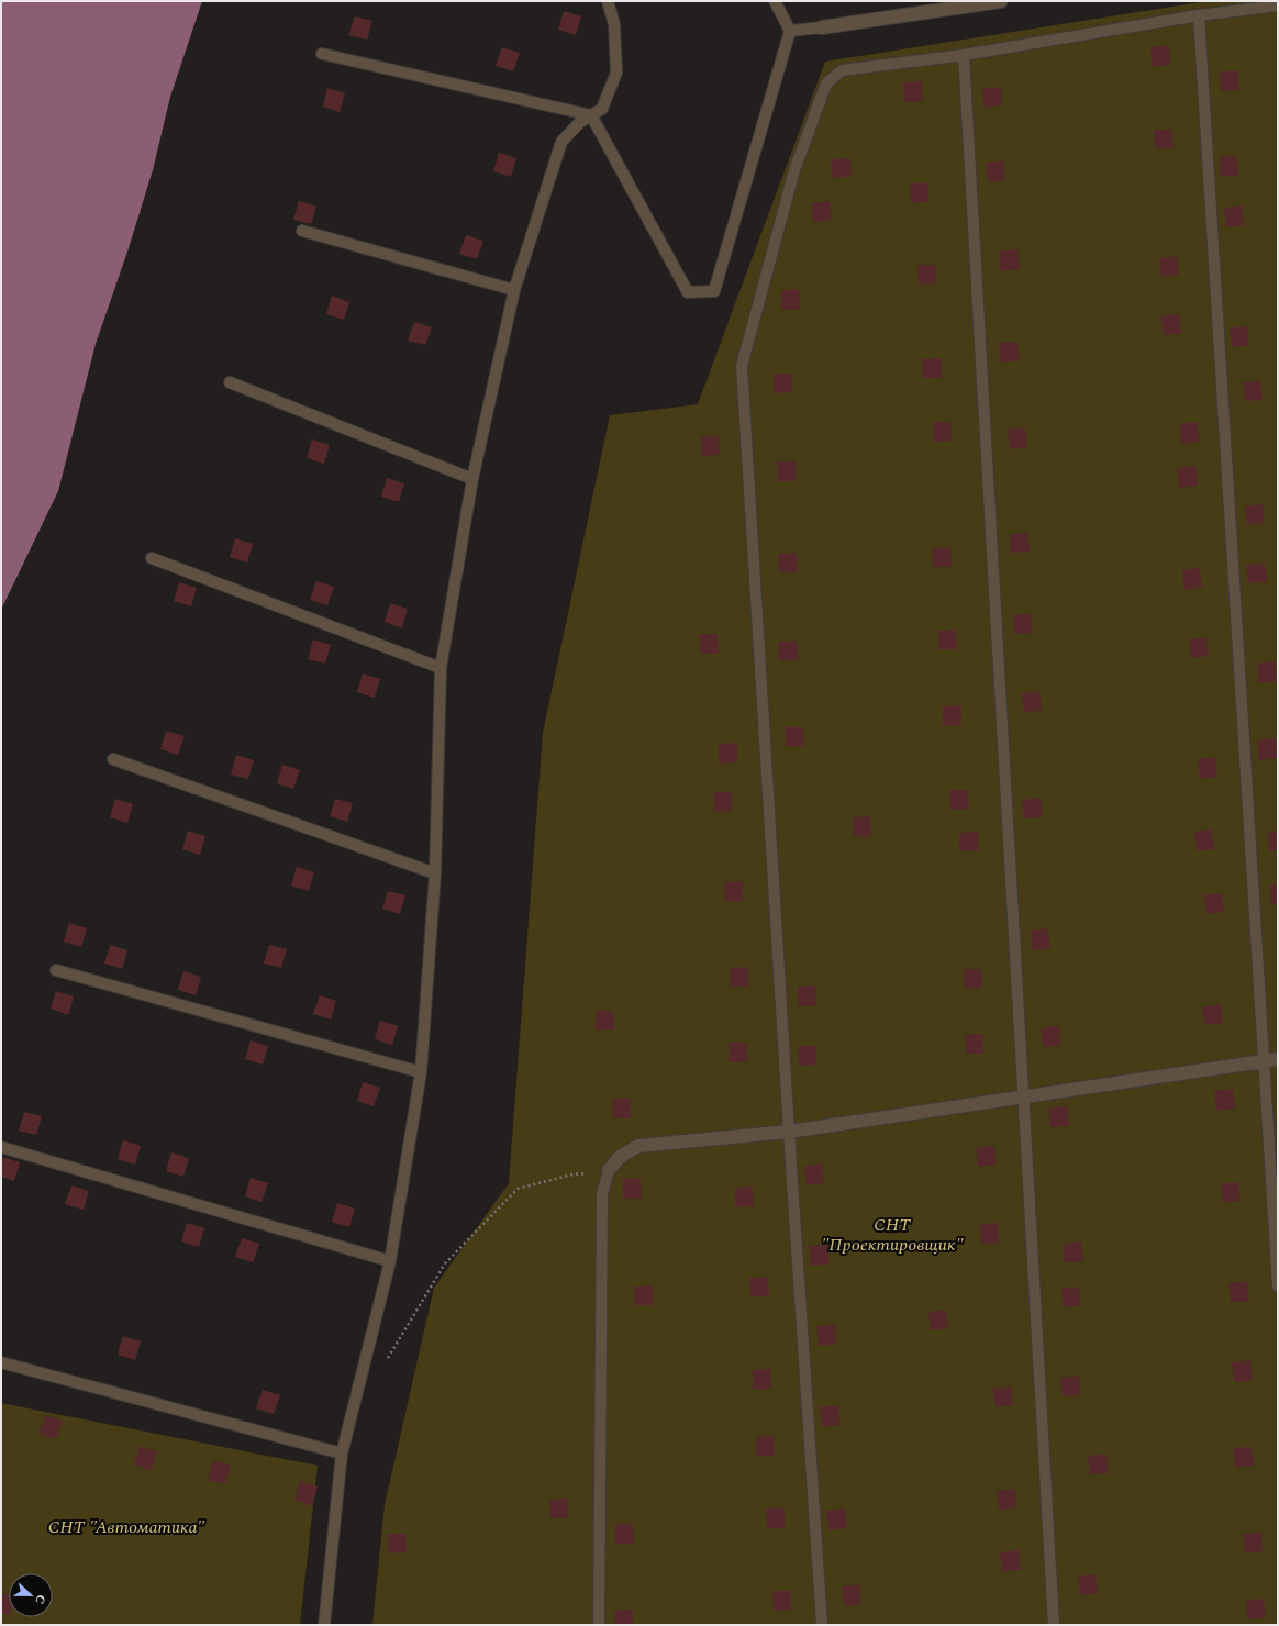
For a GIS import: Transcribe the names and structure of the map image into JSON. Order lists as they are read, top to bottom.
{
  "parks": ["СНТ \"Проектировщик\"", "СНТ \"Автоматика\""],
  "north": "right"
}
